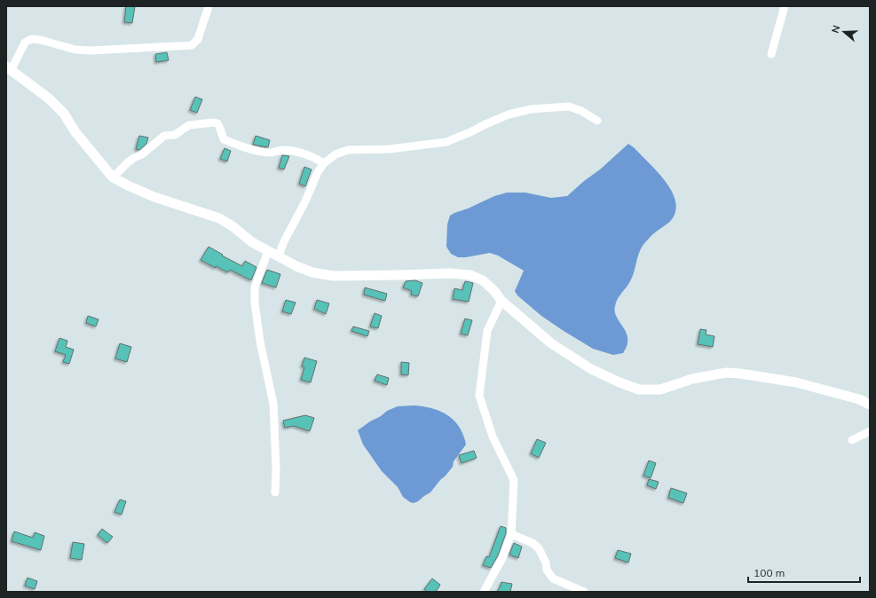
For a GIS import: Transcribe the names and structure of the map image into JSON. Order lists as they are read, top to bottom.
{
  "scale_bar": "100 m",
  "north": "left"
}
